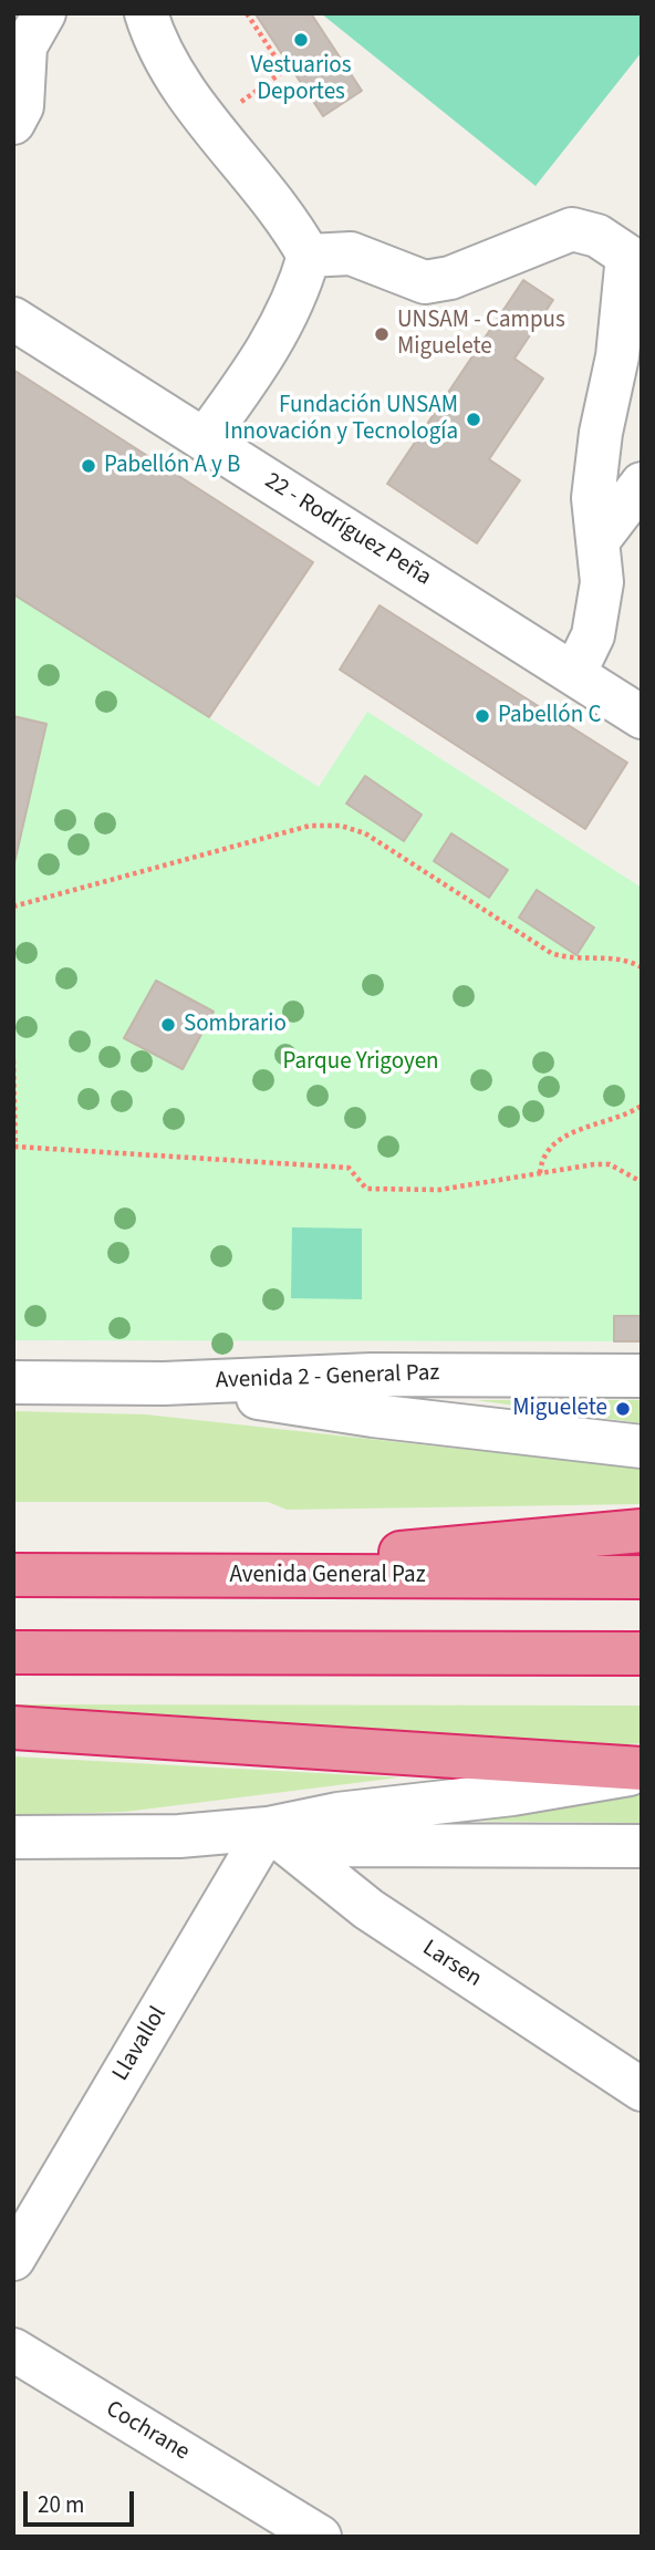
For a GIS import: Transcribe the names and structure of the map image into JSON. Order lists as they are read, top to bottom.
{
  "streets": {
    "highway": ["Avenida General Paz"],
    "street": [
      "22 - Rodríguez Peña",
      "Avenida 2 - General Paz",
      "Larsen",
      "Llavallol",
      "Cochrane"
    ]
  },
  "crossings": [
    ["Larsen", "Llavallol"]
  ],
  "parks": ["Parque Yrigoyen"],
  "places": [
    "Vestuarios Deportes",
    "UNSAM - Campus Miguelete",
    "Fundación UNSAM Innovación y Tecnología",
    "Pabellón A y B",
    "Pabellón C",
    "Sombrario",
    "Miguelete"
  ],
  "scale_bar": "20 m"
}
